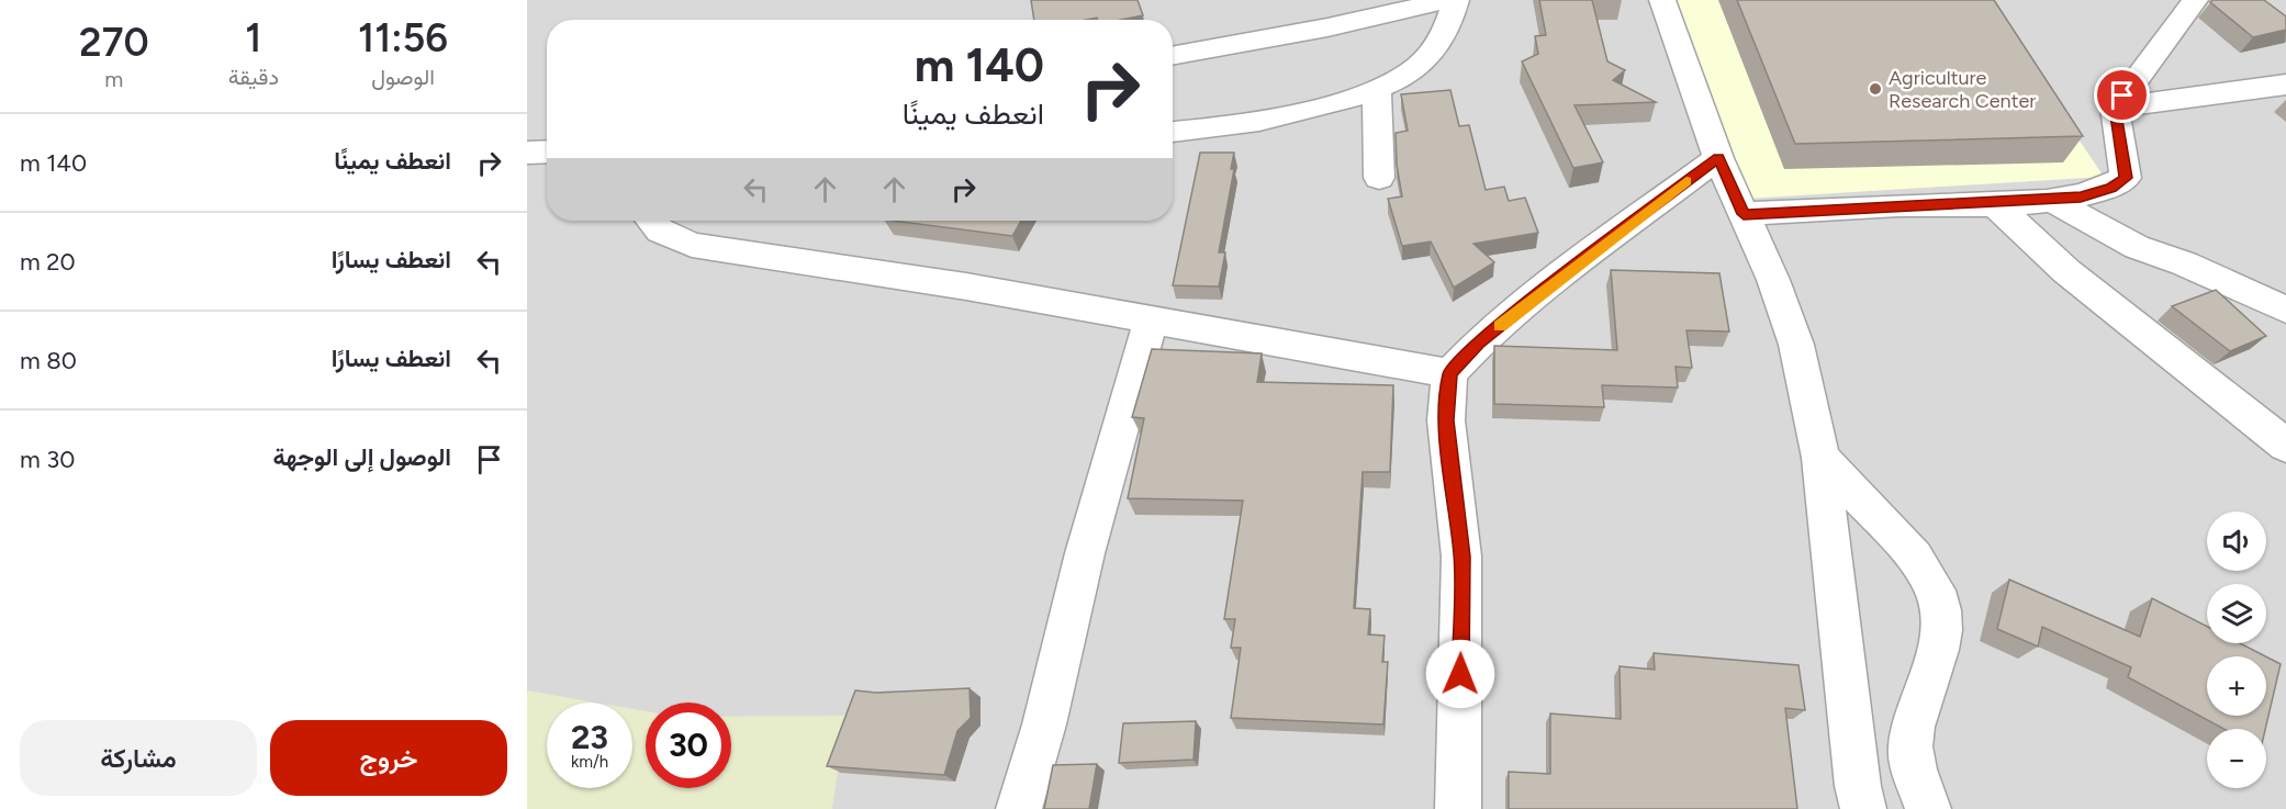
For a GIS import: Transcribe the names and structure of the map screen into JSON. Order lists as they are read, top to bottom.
{
  "places": ["Agriculture Research Center"],
  "page": {
    "eta": [
      "11:56",
      "الوصول",
      "1",
      "دقيقة",
      "270",
      "m"
    ],
    "turn": ["140 m", "انعطف يمينًا"],
    "list": [
      {
        "name": "انعطف يمينًا",
        "value": "140 m"
      },
      {
        "name": "انعطف يسارًا",
        "value": "20 m"
      },
      {
        "name": "انعطف يسارًا",
        "value": "80 m"
      },
      {
        "name": "الوصول إلى الوجهة",
        "value": "30 m"
      }
    ],
    "map_buttons": ["+", "−"],
    "speed": "23 km/h",
    "limit": "30",
    "buttons": ["خروج", "مشاركة"]
  }
}
